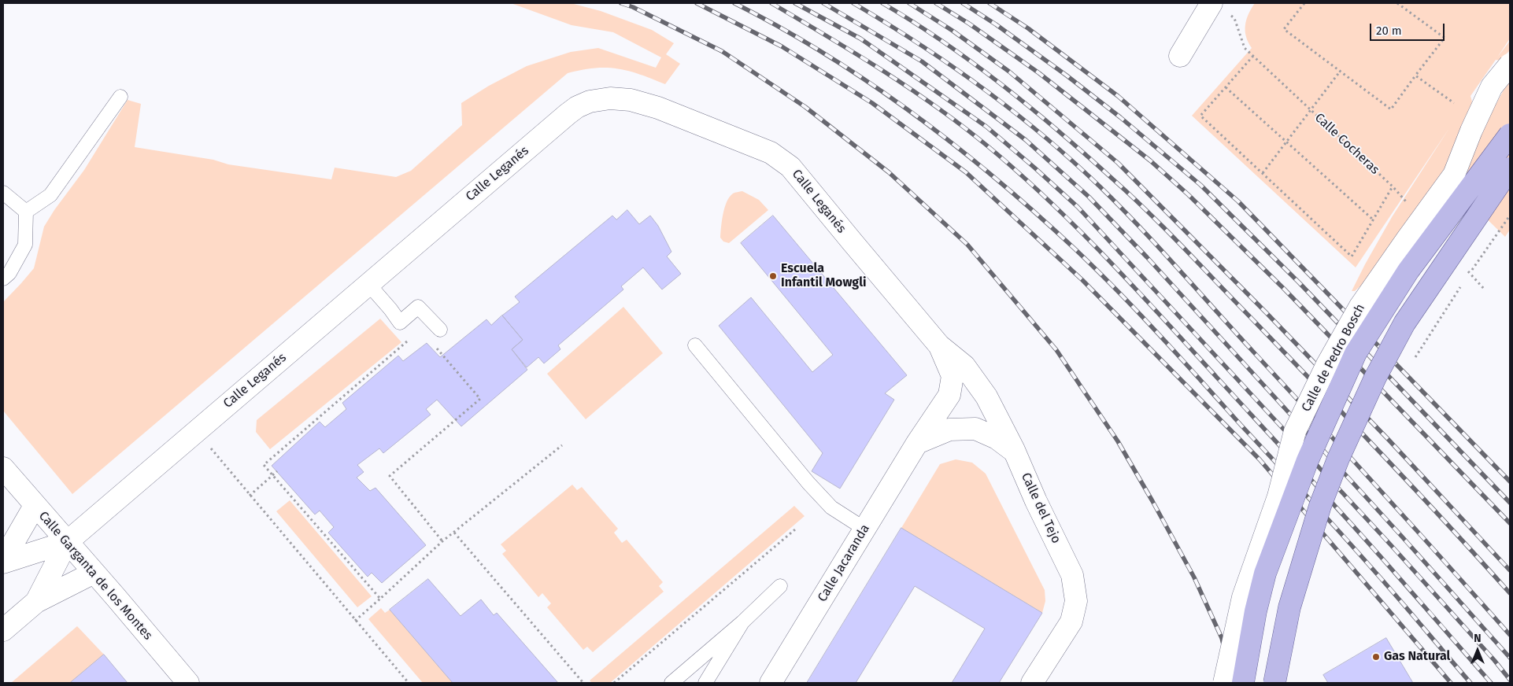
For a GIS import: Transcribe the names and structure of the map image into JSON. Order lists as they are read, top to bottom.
{
  "streets": {
    "main road": ["Calle de Pedro Bosch"],
    "street": [
      "Calle Leganés",
      "Calle del Tejo",
      "Calle Jacaranda",
      "Calle Garganta de los Montes"
    ],
    "path": ["Calle Cocheras"]
  },
  "crossings": [
    ["Calle Leganés", "Calle del Tejo"],
    ["Calle Leganés", "Calle Jacaranda"],
    ["Calle Leganés", "Calle Garganta de los Montes"],
    ["Calle del Tejo", "Calle Jacaranda"]
  ],
  "places": ["Escuela Infantil Mowgli", "Gas Natural"],
  "scale_bar": "20 m",
  "north": "top"
}
